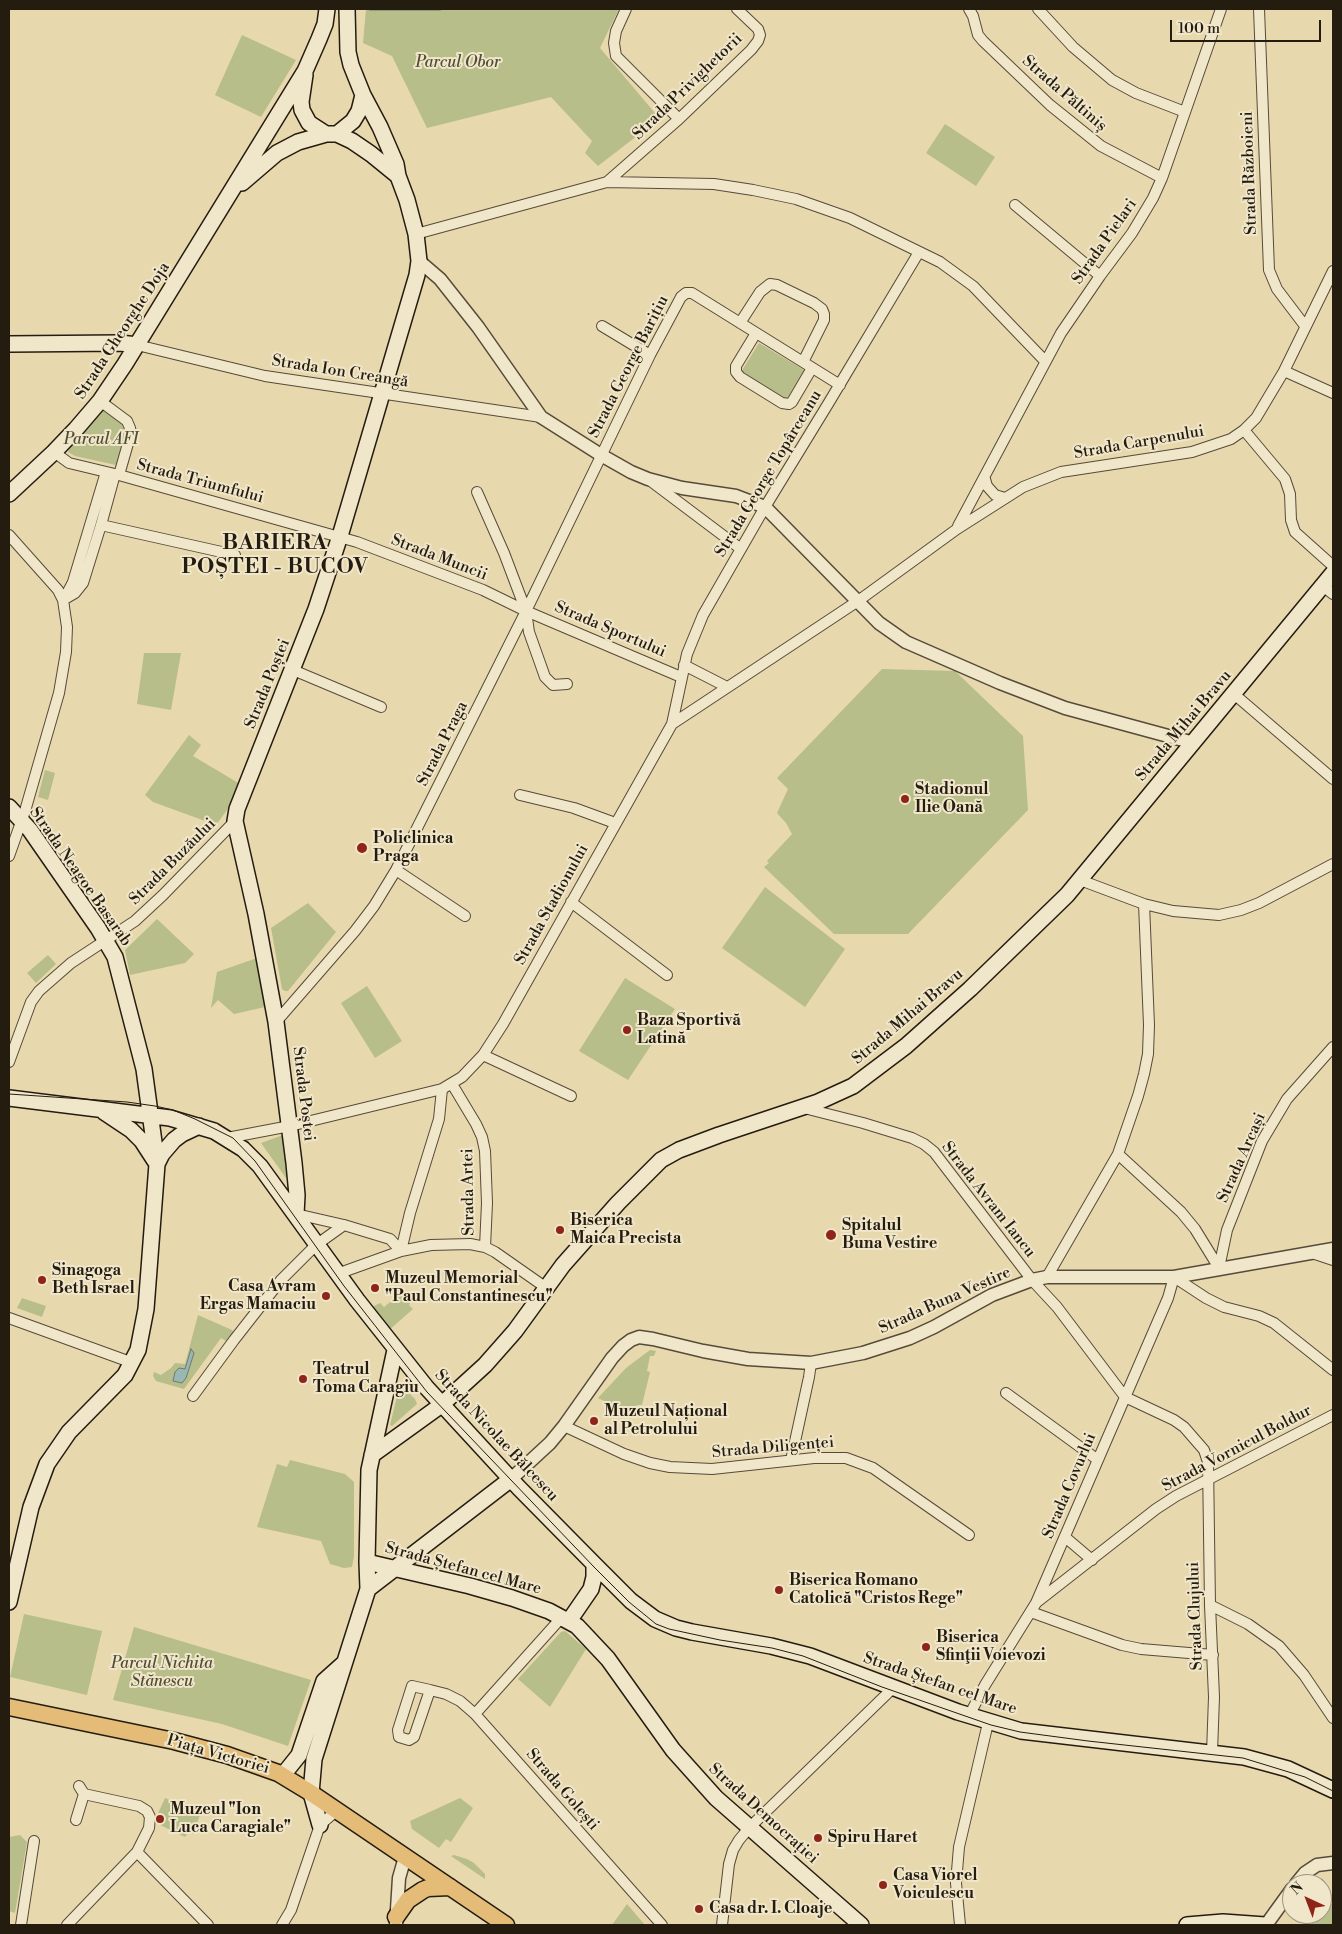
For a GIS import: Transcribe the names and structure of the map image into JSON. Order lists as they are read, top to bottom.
{
  "streets": {
    "main road": [
      "Strada Gheorghe Doja",
      "Strada Poștei",
      "Strada Mihai Bravu",
      "Strada Neagoe Basarab",
      "Strada Nicolae Bălcescu",
      "Strada Ștefan cel Mare",
      "Piața Victoriei",
      "Strada Democrației"
    ],
    "street": [
      "Strada Privighetorii",
      "Strada Păltiniș",
      "Strada Războieni",
      "Strada Pielari",
      "Strada George Barițiu",
      "Strada Ion Creangă",
      "Strada Carpenului",
      "Strada George Topârceanu",
      "Strada Triumfului",
      "Strada Muncii",
      "Strada Sportului",
      "Strada Praga",
      "Strada Buzăului",
      "Strada Stadionului",
      "Strada Arcași",
      "Strada Artei",
      "Strada Avram Iancu",
      "Strada Buna Vestire",
      "Strada Diligenței",
      "Strada Vornicul Boldur",
      "Strada Covurlui",
      "Strada Clujului",
      "Strada Golești"
    ]
  },
  "crossings": [
    ["Strada Păltiniș", "Strada Pielari"],
    ["Strada Războieni", "Strada Carpenului"],
    ["Strada Pielari", "Strada Carpenului"],
    ["Strada Pielari", "Strada Stadionului"],
    ["Strada Gheorghe Doja", "Strada Ion Creangă"],
    ["Strada Gheorghe Doja", "Strada Triumfului"],
    ["Strada Gheorghe Doja", "Strada Poștei"],
    ["Strada George Barițiu", "Strada Praga"],
    ["Strada Ion Creangă", "Strada Poștei"],
    ["Strada George Topârceanu", "Strada Sportului"],
    ["Strada George Topârceanu", "Strada Stadionului"],
    ["Strada Triumfului", "Strada Muncii"],
    ["Strada Triumfului", "Strada Poștei"],
    ["Strada Muncii", "Strada Sportului"],
    ["Strada Muncii", "Strada Poștei"],
    ["Strada Muncii", "Strada Praga"],
    ["Strada Sportului", "Strada Praga"],
    ["Strada Poștei", "Strada Praga"],
    ["Strada Poștei", "Strada Buzăului"],
    ["Strada Poștei", "Strada Stadionului"],
    ["Strada Poștei", "Strada Nicolae Bălcescu"],
    ["Strada Mihai Bravu", "Strada Avram Iancu"],
    ["Strada Mihai Bravu", "Strada Nicolae Bălcescu"],
    ["Strada Buzăului", "Strada Neagoe Basarab"],
    ["Strada Neagoe Basarab", "Strada Nicolae Bălcescu"],
    ["Strada Stadionului", "Strada Artei"],
    ["Strada Stadionului", "Strada Nicolae Bălcescu"],
    ["Strada Arcași", "Strada Buna Vestire"],
    ["Strada Avram Iancu", "Strada Buna Vestire"],
    ["Strada Buna Vestire", "Strada Diligenței"],
    ["Strada Nicolae Bălcescu", "Strada Ștefan cel Mare"],
    ["Strada Vornicul Boldur", "Strada Covurlui"],
    ["Strada Vornicul Boldur", "Strada Clujului"],
    ["Strada Covurlui", "Strada Ștefan cel Mare"],
    ["Strada Covurlui", "Strada Clujului"],
    ["Strada Ștefan cel Mare", "Strada Clujului"],
    ["Strada Ștefan cel Mare", "Strada Democrației"]
  ],
  "districts": ["BARIERA POȘTEI - BUCOV"],
  "parks": ["Parcul Obor", "Parcul AFI", "Parcul Nichita Stănescu"],
  "places": [
    "Stadionul Ilie Oană",
    "Policlinica Praga",
    "Baza Sportivă Latină",
    "Biserica Maica Precista",
    "Spitalul Buna Vestire",
    "Sinagoga Beth Israel",
    "Muzeul Memorial \"Paul Constantinescu\"",
    "Casa Avram Ergas Mamaciu",
    "Teatrul Toma Caragiu",
    "Muzeul Național al Petrolului",
    "Biserica Romano Catolică \"Cristos Rege\"",
    "Biserica Sfinţii Voievozi",
    "Muzeul \"Ion Luca Caragiale\"",
    "Spiru Haret",
    "Casa Viorel Voiculescu",
    "Casa dr. I. Cloaje"
  ],
  "scale_bar": "100 m",
  "north": "top left"
}
